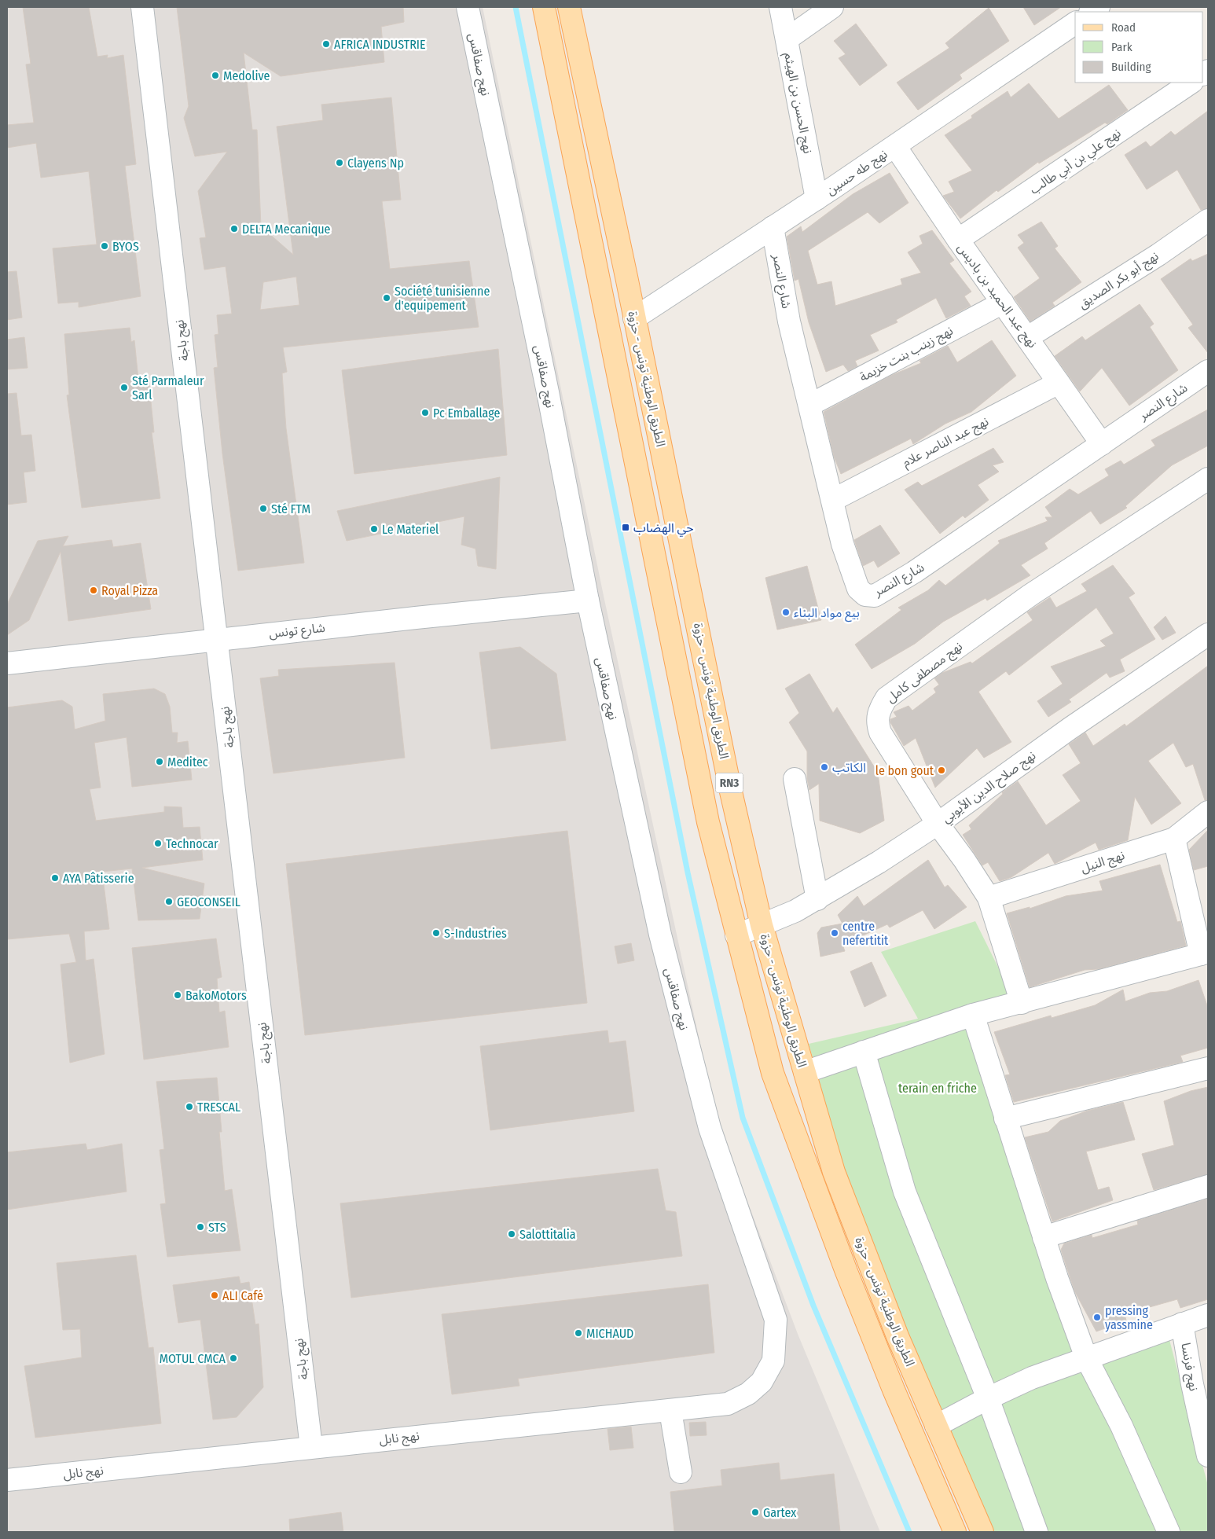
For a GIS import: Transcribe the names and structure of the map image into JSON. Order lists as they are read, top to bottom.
{
  "streets": {
    "main road": ["الطريق الوطنية تونس - حزوة", "RN3"],
    "street": [
      "نهج صفاقس",
      "نهج الحسن بن الهيثم",
      "نهج علي بن أبي طالب",
      "نهج طه حسين",
      "نهج أبو بكر الصديق",
      "شارع النصر",
      "نهج عبد الحميد بن باديس",
      "نهج باجة",
      "نهج زينب بنت خزيمة",
      "نهج عبد الناصر علام",
      "شارع تونس",
      "نهج مصطفى كامل",
      "نهج صلاح الدين الأيوبي",
      "نهج النيل",
      "نهج فرنسا",
      "نهج نابل"
    ]
  },
  "crossings": [
    ["نهج صفاقس", "شارع تونس"],
    ["نهج صفاقس", "نهج نابل"],
    ["نهج الحسن بن الهيثم", "نهج طه حسين"],
    ["نهج علي بن أبي طالب", "نهج عبد الحميد بن باديس"],
    ["نهج طه حسين", "شارع النصر"],
    ["نهج طه حسين", "نهج عبد الحميد بن باديس"],
    ["نهج طه حسين", "الطريق الوطنية تونس - حزوة"],
    ["نهج أبو بكر الصديق", "نهج عبد الحميد بن باديس"],
    ["شارع النصر", "نهج عبد الحميد بن باديس"],
    ["شارع النصر", "نهج زينب بنت خزيمة"],
    ["شارع النصر", "نهج عبد الناصر علام"],
    ["نهج عبد الحميد بن باديس", "نهج زينب بنت خزيمة"],
    ["نهج عبد الحميد بن باديس", "نهج عبد الناصر علام"],
    ["نهج باجة", "شارع تونس"],
    ["نهج باجة", "نهج نابل"],
    ["الطريق الوطنية تونس - حزوة", "نهج صلاح الدين الأيوبي"],
    ["نهج مصطفى كامل", "نهج صلاح الدين الأيوبي"],
    ["نهج مصطفى كامل", "نهج النيل"]
  ],
  "parks": ["terain en friche"],
  "places": {
    "other": [
      "AFRICA INDUSTRIE",
      "Medolive",
      "Clayens Np",
      "DELTA Mecanique",
      "BYOS",
      "Société tunisienne d'equipement",
      "Sté Parmaleur Sarl",
      "Pc Emballage",
      "Sté FTM",
      "Le Materiel",
      "Royal Pizza",
      "بيع مواد البناء",
      "Meditec",
      "الكاتب",
      "le bon gout",
      "Technocar",
      "AYA Pâtisserie",
      "GEOCONSEIL",
      "S-Industries",
      "centre nefertitit",
      "BakoMotors",
      "TRESCAL",
      "STS",
      "Salottitalia",
      "ALI Café",
      "pressing yassmine",
      "MICHAUD",
      "MOTUL CMCA",
      "Gartex"
    ],
    "transit": ["حي الهضاب"]
  },
  "legend": ["Road", "Park", "Building"]
}
